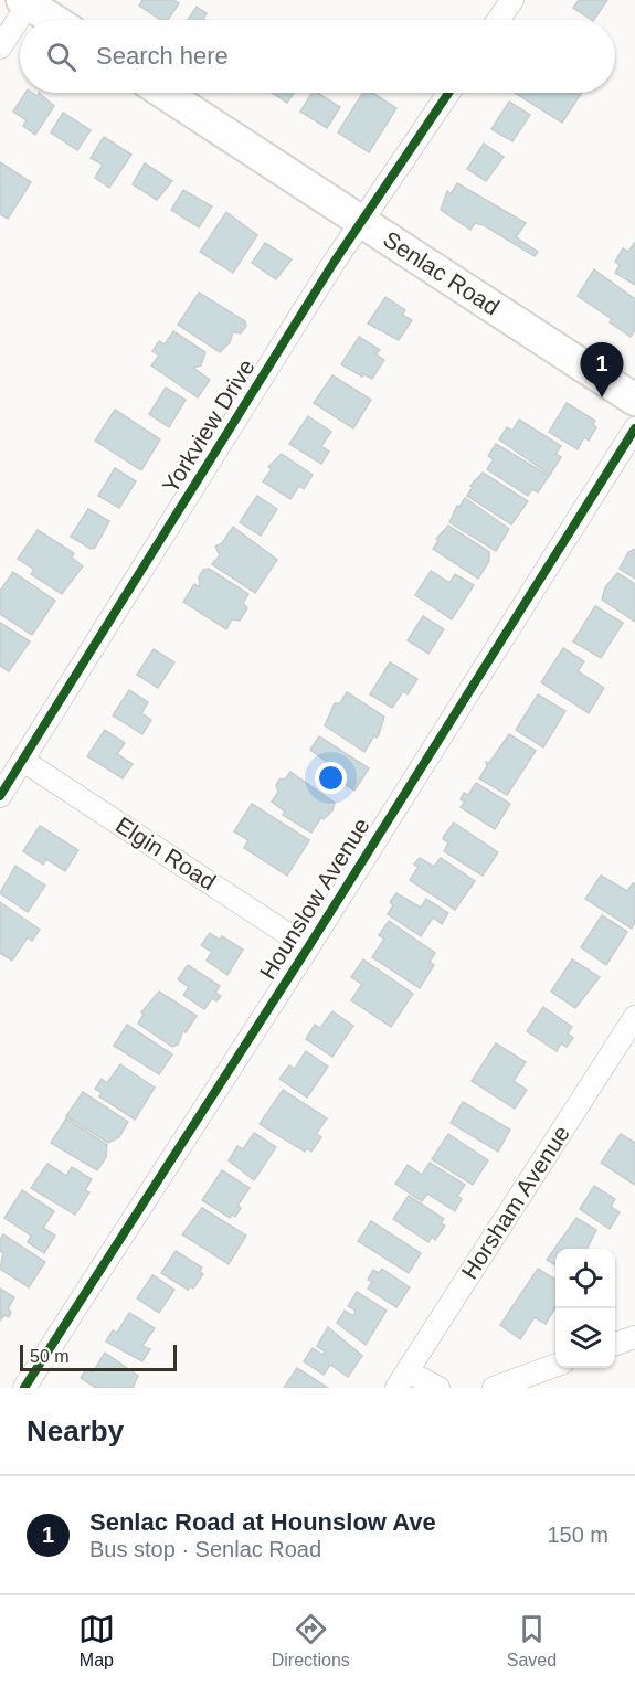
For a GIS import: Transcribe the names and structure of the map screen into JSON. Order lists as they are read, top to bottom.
{
  "streets": {
    "street": [
      "Senlac Road",
      "Yorkview Drive",
      "Elgin Road",
      "Hounslow Avenue",
      "Horsham Avenue"
    ]
  },
  "crossings": [
    ["Senlac Road", "Yorkview Drive"],
    ["Yorkview Drive", "Elgin Road"],
    ["Elgin Road", "Hounslow Avenue"]
  ],
  "scale_bar": "50 m",
  "page": {
    "search": "Search here",
    "pins": "1",
    "scale": "50 m",
    "heading": "Nearby",
    "list": [
      {
        "mark": "1",
        "name": "Senlac Road at Hounslow Ave",
        "note": "Bus stop · Senlac Road",
        "value": "150 m"
      }
    ],
    "nav": ["Map", "Directions", "Saved"]
  }
}
